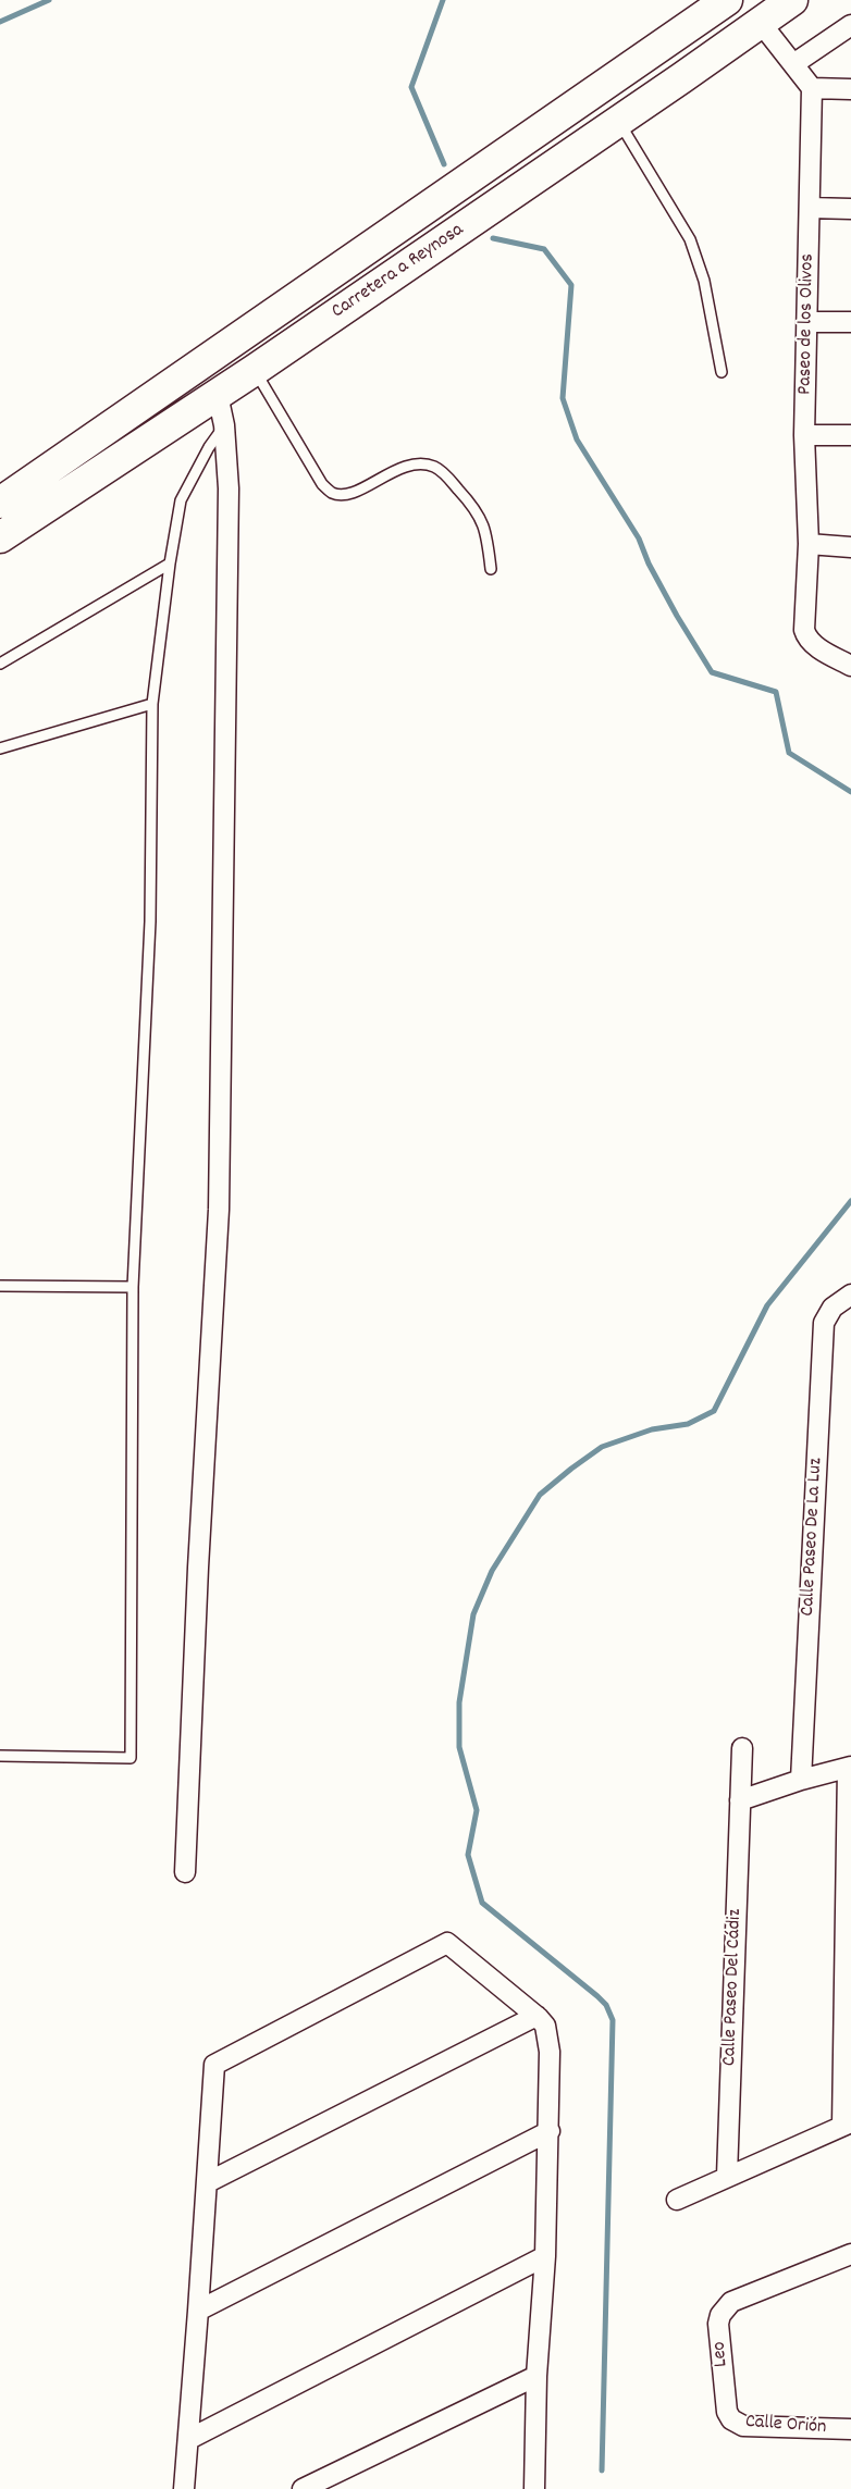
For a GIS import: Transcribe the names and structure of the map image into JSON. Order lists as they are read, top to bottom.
{
  "streets": {
    "main road": ["Carretera a Reynosa"],
    "street": [
      "Paseo de los Olivos",
      "Calle Paseo De La Luz",
      "Calle Paseo Del Cádiz",
      "Leo",
      "Calle Orión"
    ]
  },
  "crossings": [
    ["Leo", "Calle Orión"]
  ]
}
